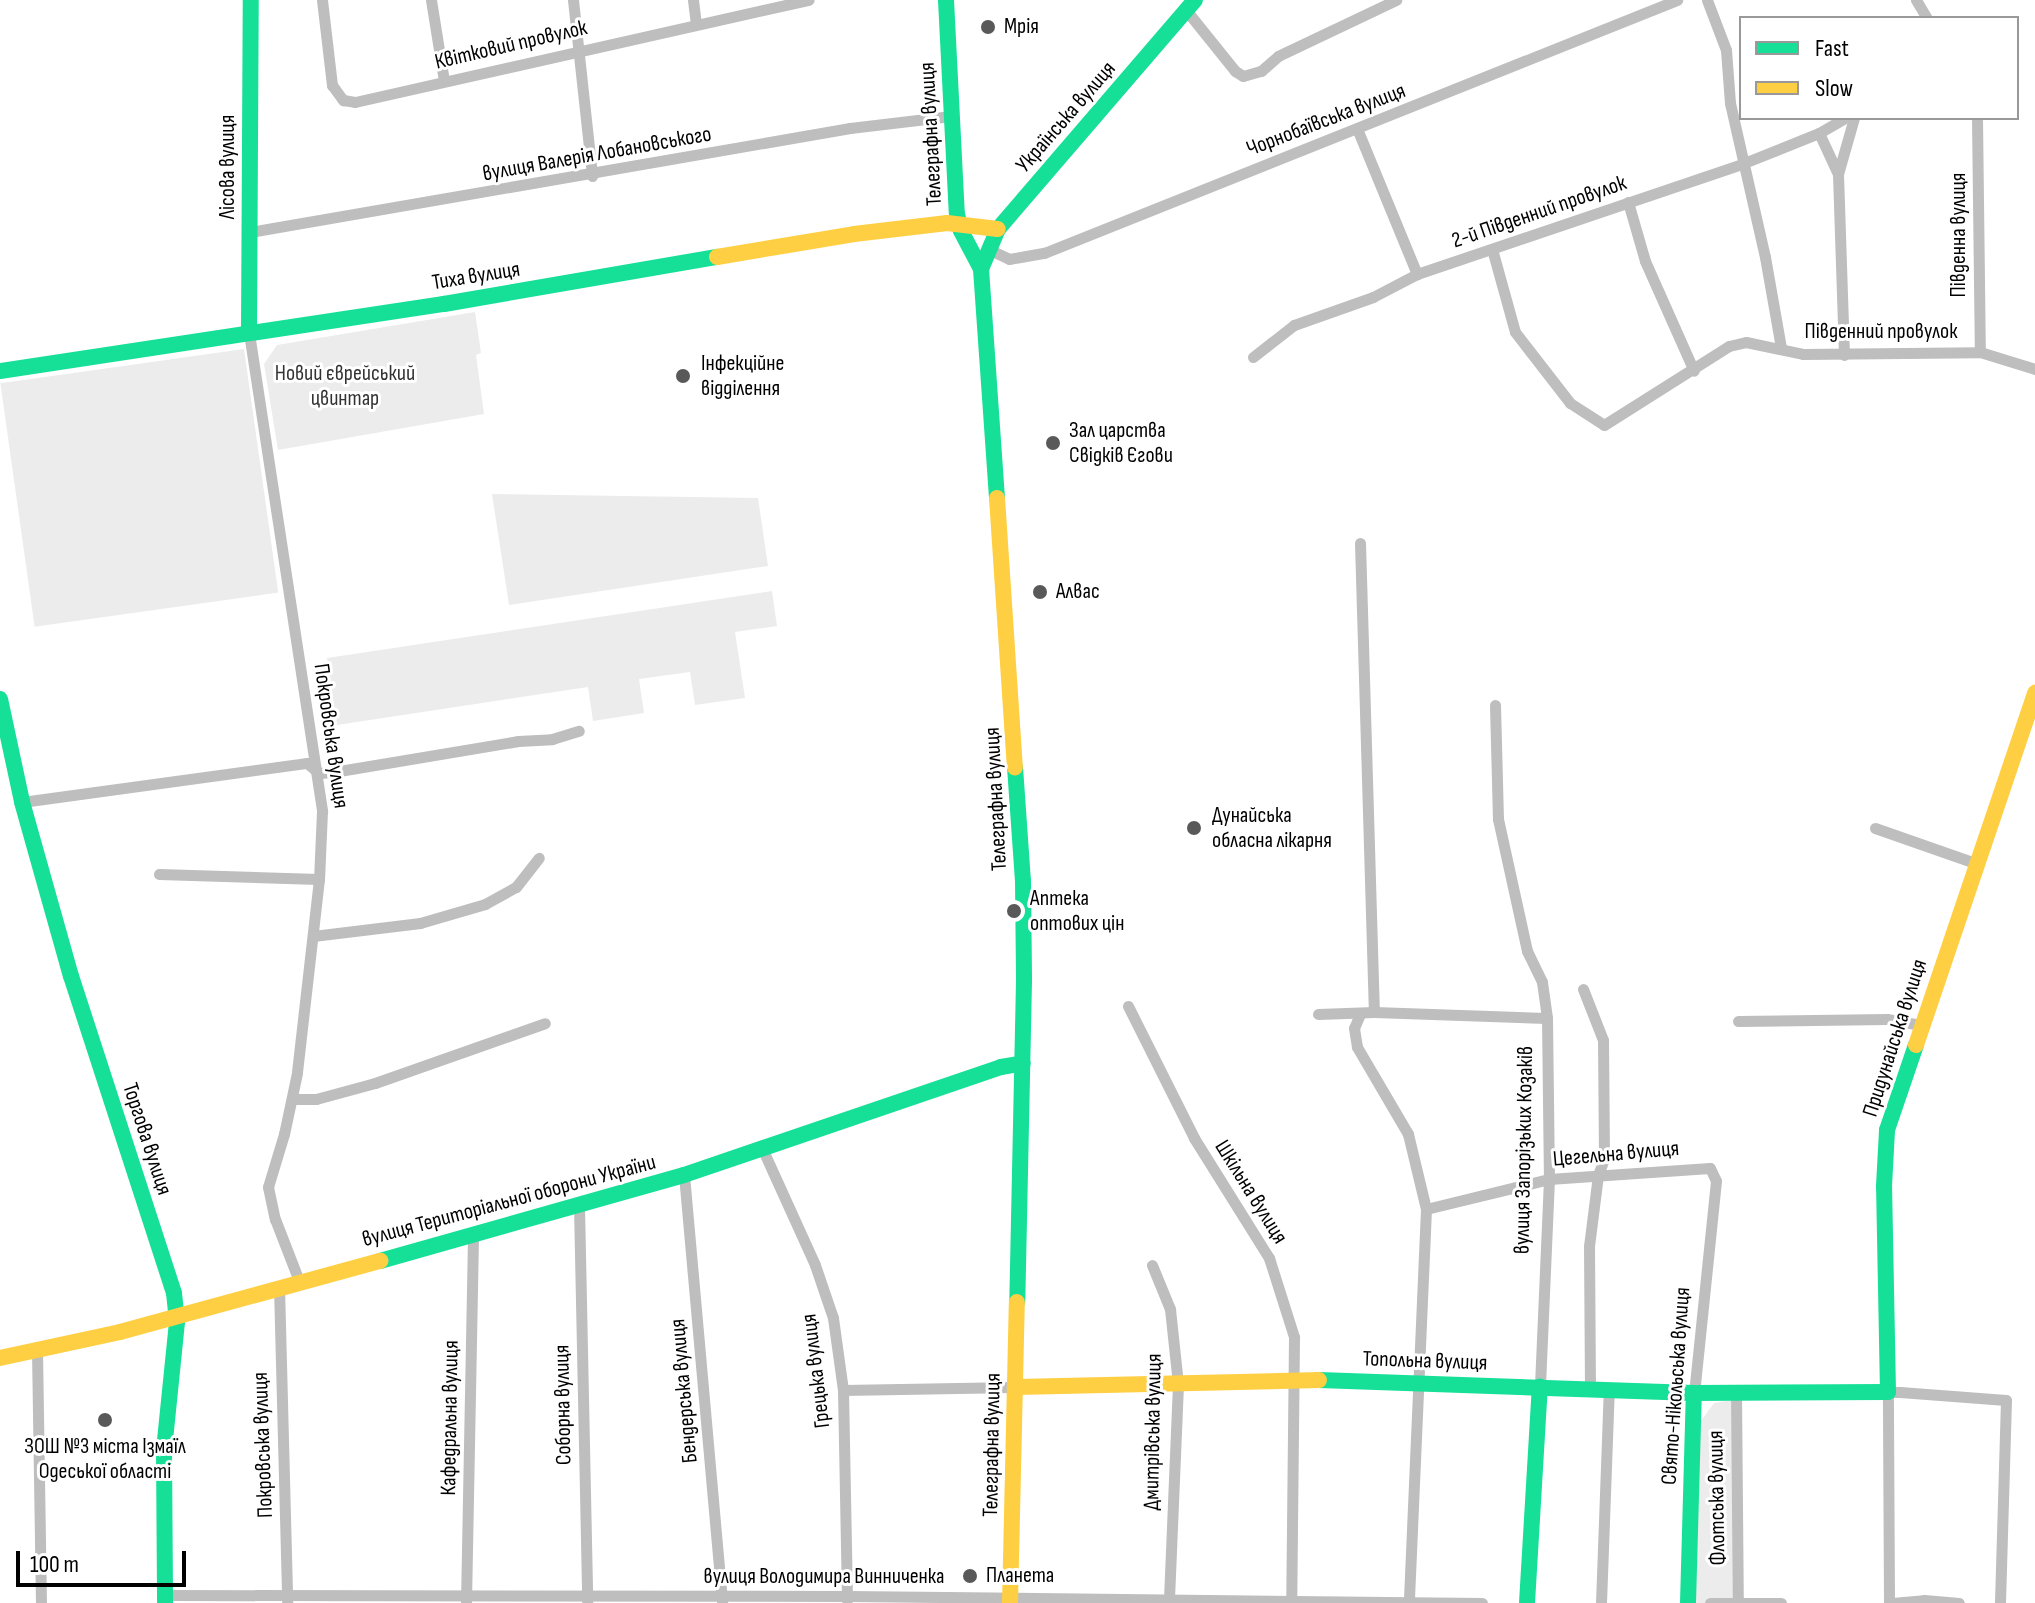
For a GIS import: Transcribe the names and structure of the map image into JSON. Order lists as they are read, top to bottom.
{
  "streets": {
    "main road": [
      "Українська вулиця",
      "Телеграфна вулиця",
      "Лісова вулиця",
      "Тиха вулиця",
      "Придунайська вулиця",
      "Торгова вулиця",
      "вулиця Запорізьких Козаків",
      "вулиця Територіальної оборони України",
      "Топольна вулиця",
      "Свято-Нікольська вулиця"
    ],
    "street": [
      "Квітковий провулок",
      "Чорнобаївська вулиця",
      "вулиця Валерія Лобановського",
      "2-й Південний провулок",
      "Південна вулиця",
      "Південний провулок",
      "Покровська вулиця",
      "Цегельна вулиця",
      "Шкільна вулиця",
      "Грецька вулиця",
      "Бендерська вулиця",
      "Соборна вулиця",
      "Кафедральна вулиця",
      "Дмитрівська вулиця",
      "Флотська вулиця",
      "вулиця Володимира Винниченка"
    ]
  },
  "crossings": [
    ["Українська вулиця", "Чорнобаївська вулиця"],
    ["Українська вулиця", "Телеграфна вулиця"],
    ["Українська вулиця", "Тиха вулиця"],
    ["Телеграфна вулиця", "вулиця Валерія Лобановського"],
    ["Телеграфна вулиця", "Тиха вулиця"],
    ["Телеграфна вулиця", "вулиця Територіальної оборони України"],
    ["Телеграфна вулиця", "Топольна вулиця"],
    ["Телеграфна вулиця", "вулиця Володимира Винниченка"],
    ["вулиця Валерія Лобановського", "Лісова вулиця"],
    ["Лісова вулиця", "Тиха вулиця"],
    ["Лісова вулиця", "Покровська вулиця"],
    ["2-й Південний провулок", "Південний провулок"],
    ["Південна вулиця", "Південний провулок"],
    ["Тиха вулиця", "Покровська вулиця"],
    ["Покровська вулиця", "вулиця Територіальної оборони України"],
    ["Покровська вулиця", "вулиця Володимира Винниченка"],
    ["Придунайська вулиця", "Топольна вулиця"],
    ["Торгова вулиця", "вулиця Територіальної оборони України"],
    ["Торгова вулиця", "вулиця Володимира Винниченка"],
    ["вулиця Запорізьких Козаків", "Цегельна вулиця"],
    ["вулиця Запорізьких Козаків", "Топольна вулиця"],
    ["Цегельна вулиця", "Свято-Нікольська вулиця"],
    ["Шкільна вулиця", "Топольна вулиця"],
    ["Шкільна вулиця", "вулиця Володимира Винниченка"],
    ["вулиця Територіальної оборони України", "Грецька вулиця"],
    ["вулиця Територіальної оборони України", "Бендерська вулиця"],
    ["вулиця Територіальної оборони України", "Соборна вулиця"],
    ["вулиця Територіальної оборони України", "Кафедральна вулиця"],
    ["Топольна вулиця", "Грецька вулиця"],
    ["Топольна вулиця", "Свято-Нікольська вулиця"],
    ["Топольна вулиця", "Дмитрівська вулиця"],
    ["Топольна вулиця", "Флотська вулиця"],
    ["Грецька вулиця", "вулиця Володимира Винниченка"],
    ["Бендерська вулиця", "вулиця Володимира Винниченка"],
    ["Соборна вулиця", "вулиця Володимира Винниченка"],
    ["Кафедральна вулиця", "вулиця Володимира Винниченка"],
    ["Дмитрівська вулиця", "вулиця Володимира Винниченка"]
  ],
  "parks": ["Новий єврейський цвинтар"],
  "places": [
    "Мрія",
    "Інфекційне відділення",
    "Зал царства Свідків Єгови",
    "Алвас",
    "Дунайська обласна лікарня",
    "Аптека оптових цін",
    "ЗОШ №3 міста Ізмаїл Одеської області",
    "Планета"
  ],
  "legend": ["Fast", "Slow"],
  "scale_bar": "100 m"
}
